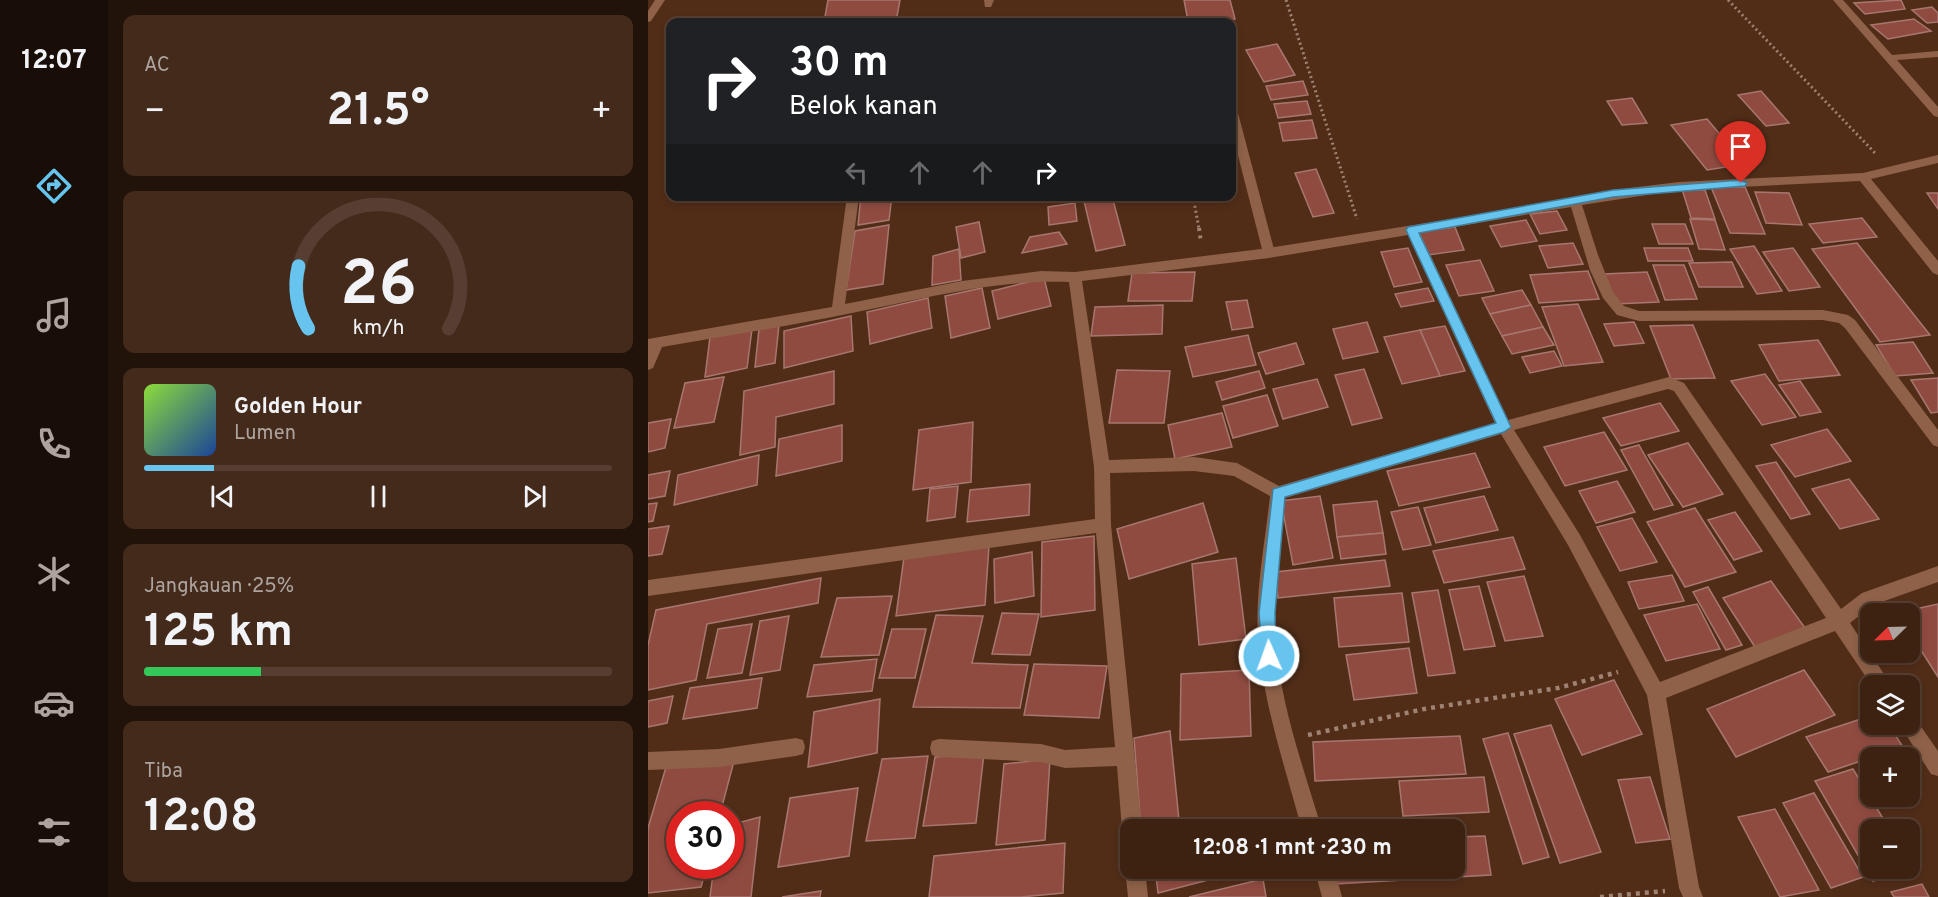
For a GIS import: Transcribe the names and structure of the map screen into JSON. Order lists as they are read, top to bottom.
{
  "north": "bottom left",
  "page": {
    "tabs": "12:07",
    "tile": [
      "AC",
      ["Jangkauan · 25%", "125 km"],
      ["Tiba", "12:08"]
    ],
    "turn": ["30 m", "Belok kanan"],
    "heat": ["−", "21.5°", "+"],
    "song": ["Golden Hour", "Lumen"],
    "map_buttons": ["+", "−"],
    "limit": "30",
    "trip": "12:08 · 1 mnt · 230 m",
    "gauge": ["26", "km/h"]
  }
}
